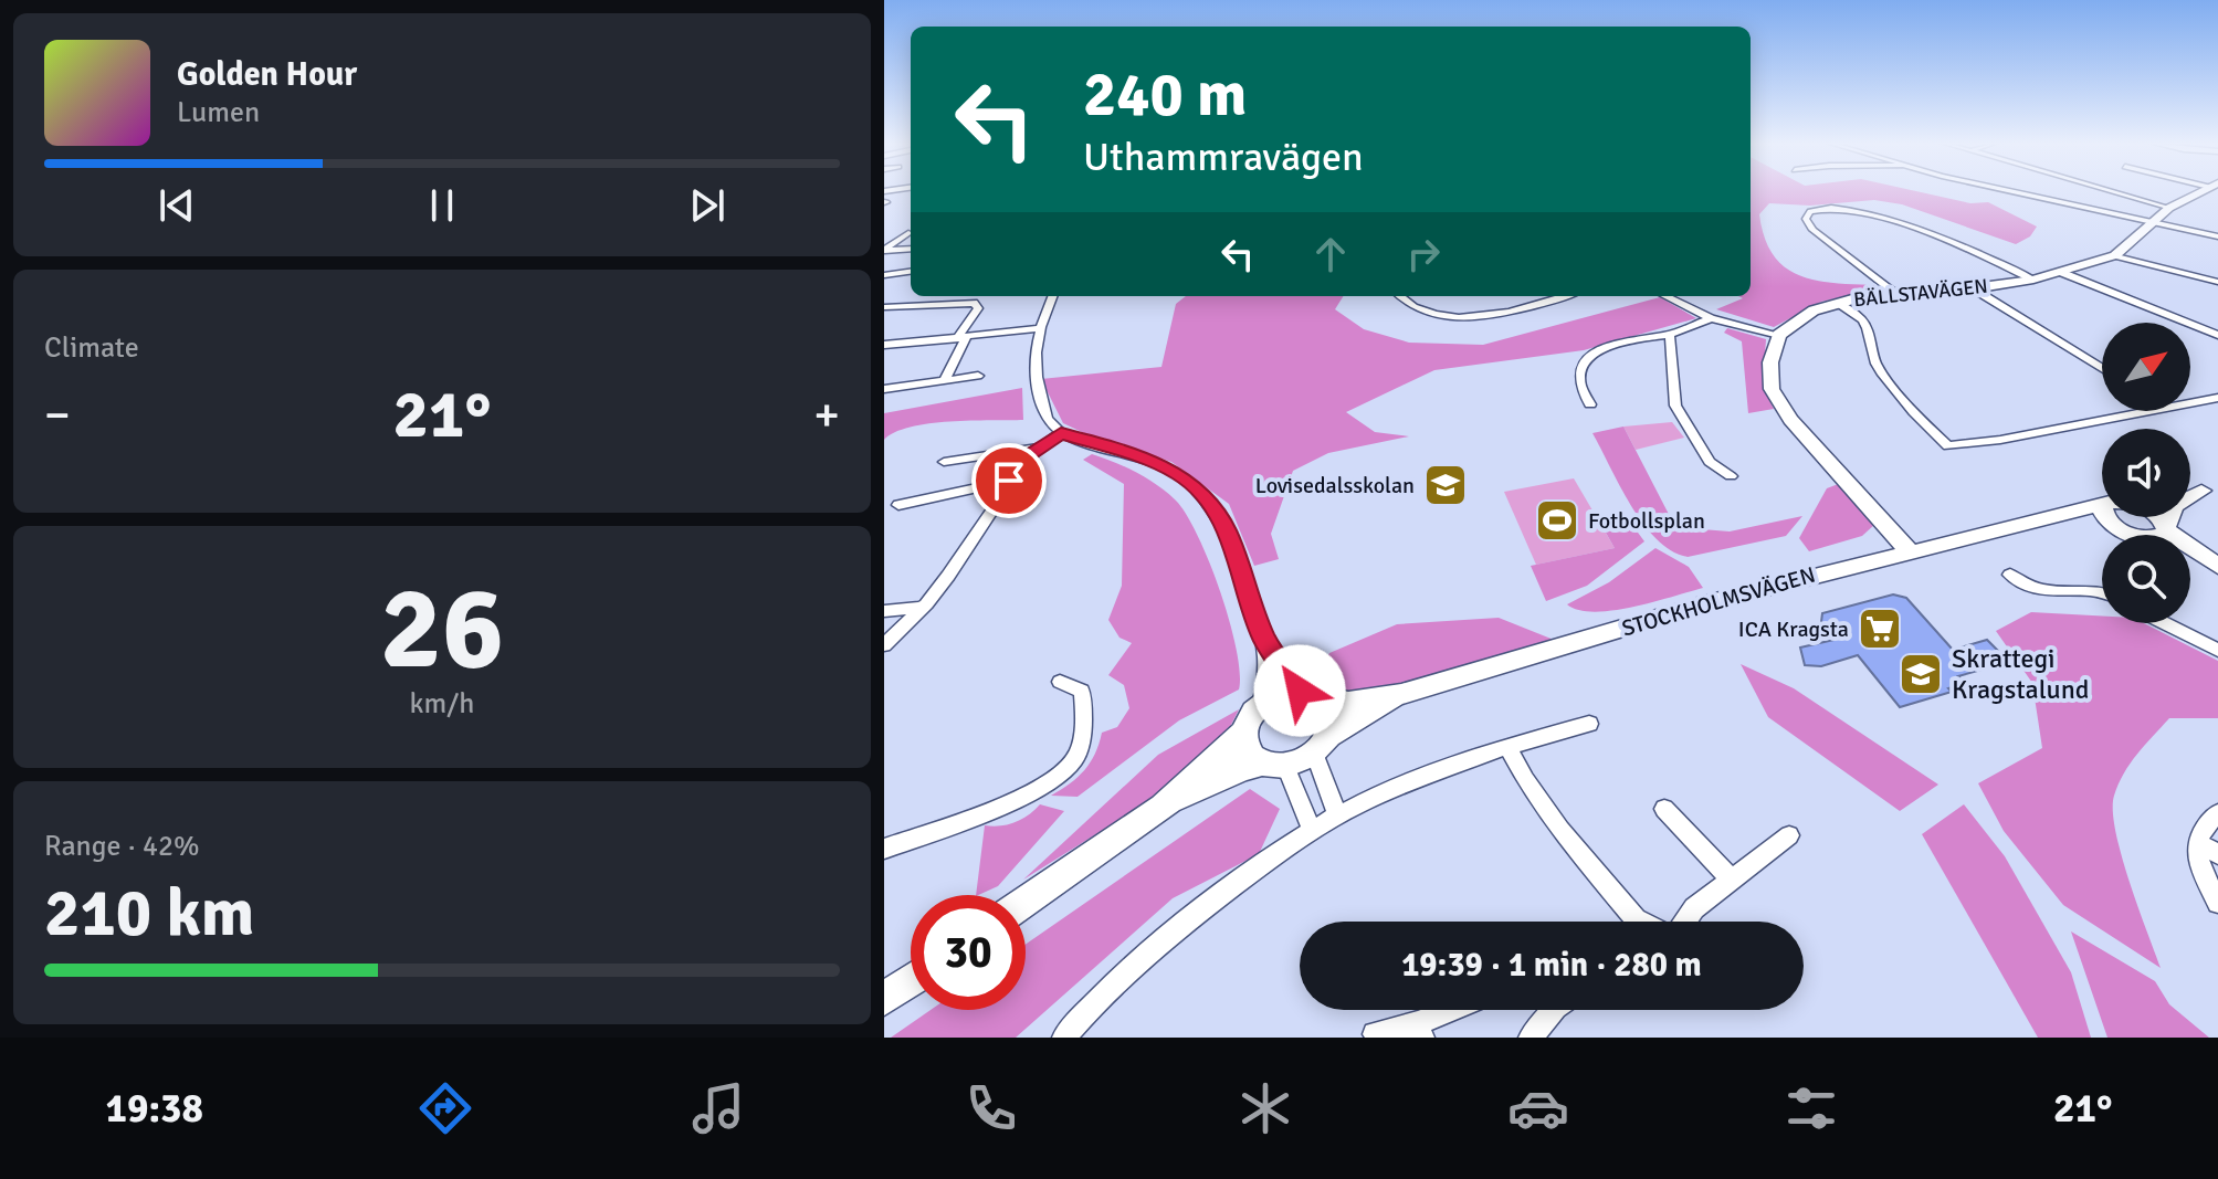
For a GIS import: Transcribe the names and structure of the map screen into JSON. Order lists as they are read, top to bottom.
{
  "streets": {
    "street": ["BÄLLSTAVÄGEN", "STOCKHOLMSVÄGEN"]
  },
  "places": {
    "school or university": ["Lovisedalsskolan", "Skrattegi Kragstalund"],
    "sports": ["Fotbollsplan"],
    "supermarket": ["ICA Kragsta"]
  },
  "north": "top right",
  "page": {
    "turn": ["240 m", "Uthammravägen"],
    "song": ["Golden Hour", "Lumen"],
    "tile": [
      "Climate",
      ["26", "km/h"],
      ["Range · 42%", "210 km"]
    ],
    "heat": ["−", "21°", "+"],
    "limit": "30",
    "trip": "19:39 · 1 min · 280 m",
    "tabs": ["19:38", "21°"]
  }
}
